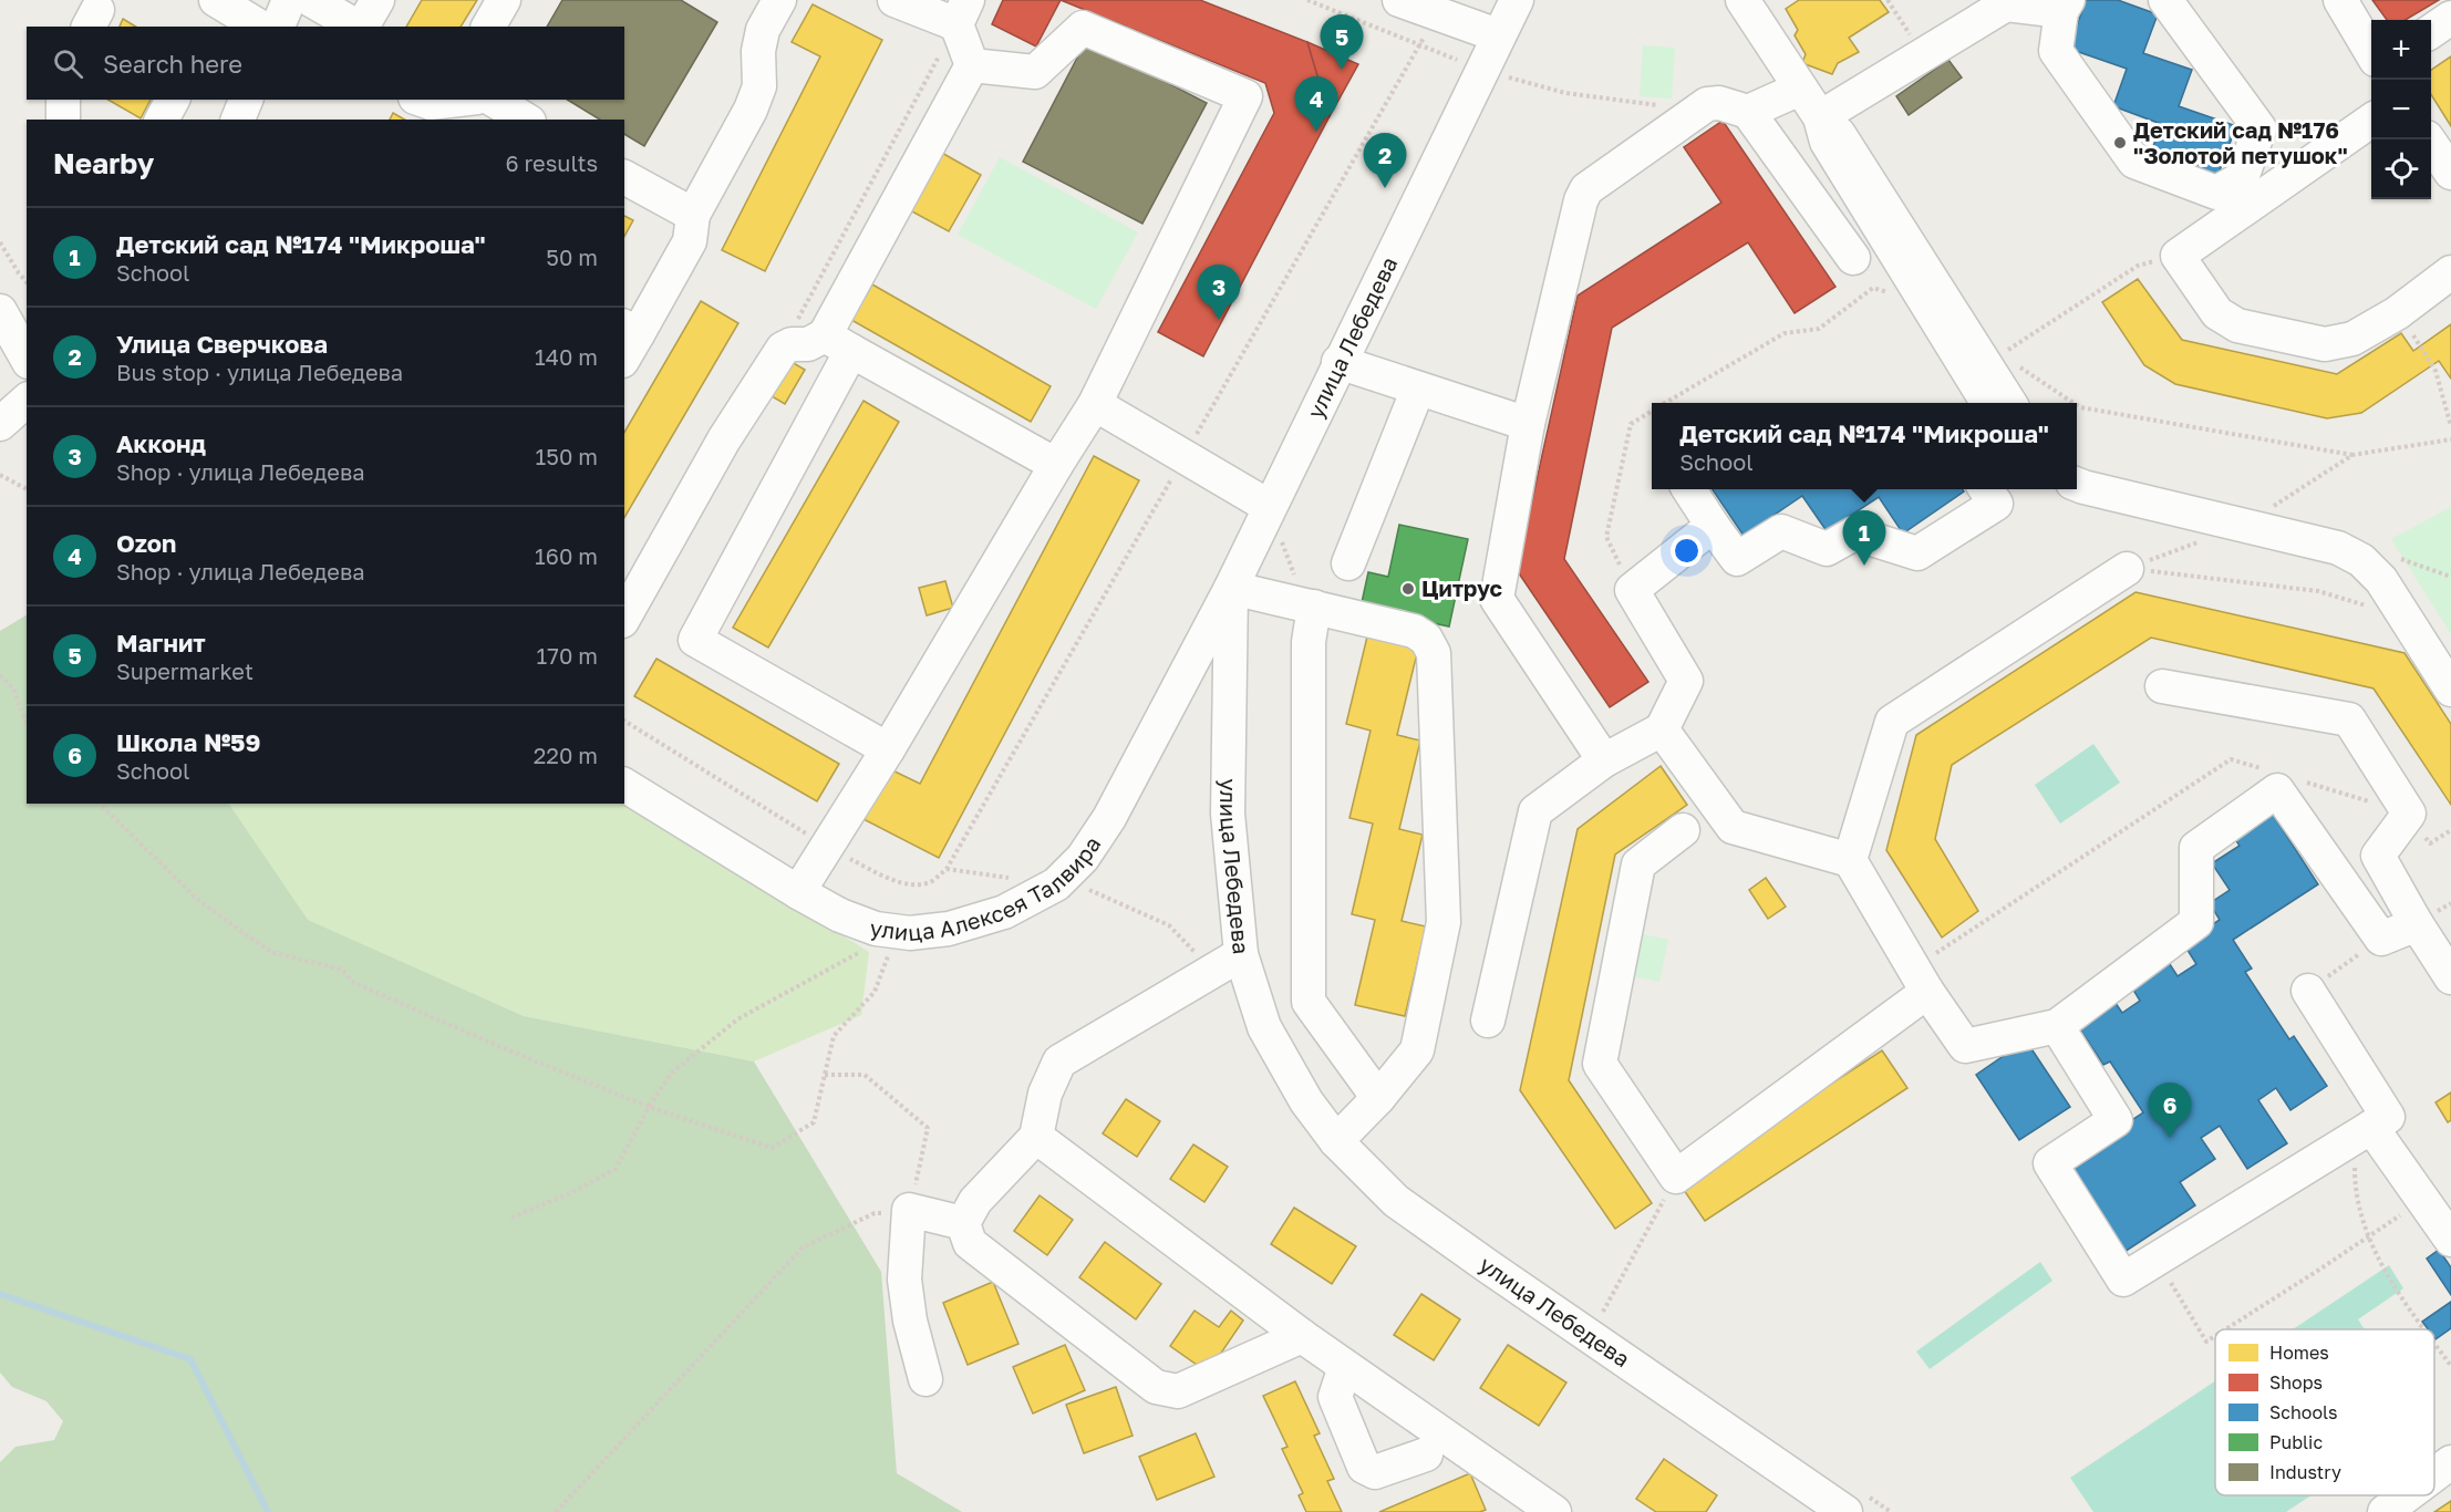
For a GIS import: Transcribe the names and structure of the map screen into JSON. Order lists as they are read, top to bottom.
{
  "streets": {
    "street": ["улица Лебедева", "улица Алексея Талвира"]
  },
  "crossings": [
    ["улица Лебедева", "улица Алексея Талвира"]
  ],
  "places": ["Детский сад №176 \"Золотой петушок\"", "Цитрус"],
  "legend": [
    "Homes",
    "Shops",
    "Schools",
    "Public",
    "Industry"
  ],
  "page": {
    "pins": [
      "5",
      "4",
      "2",
      "3",
      "1",
      "6"
    ],
    "map_buttons": ["+", "−"],
    "search": "Search here",
    "heading": ["Nearby", "6 results"],
    "list": [
      {
        "mark": "1",
        "name": "Детский сад №174 \"Микроша\"",
        "note": "School",
        "value": "50 m"
      },
      {
        "mark": "2",
        "name": "Улица Сверчкова",
        "note": "Bus stop · улица Лебедева",
        "value": "140 m"
      },
      {
        "mark": "3",
        "name": "Акконд",
        "note": "Shop · улица Лебедева",
        "value": "150 m"
      },
      {
        "mark": "4",
        "name": "Ozon",
        "note": "Shop · улица Лебедева",
        "value": "160 m"
      },
      {
        "mark": "5",
        "name": "Магнит",
        "note": "Supermarket",
        "value": "170 m"
      },
      {
        "mark": "6",
        "name": "Школа №59",
        "note": "School",
        "value": "220 m"
      }
    ],
    "popup": ["Детский сад №174 \"Микроша\"", "School"]
  }
}
